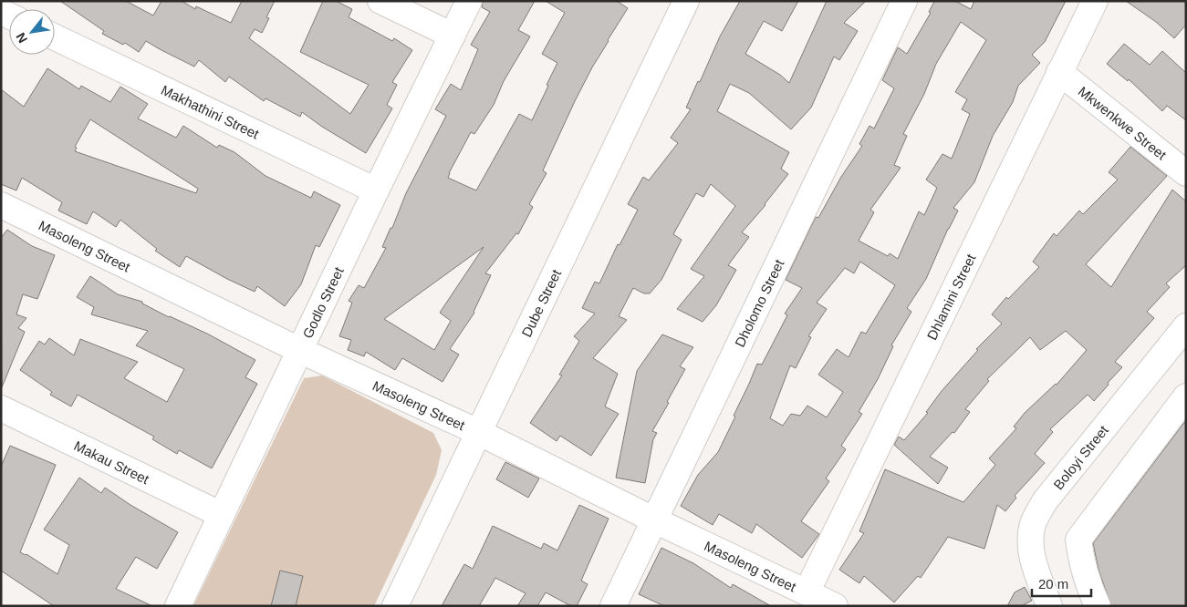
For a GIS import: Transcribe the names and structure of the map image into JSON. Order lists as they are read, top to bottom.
{
  "streets": {
    "street": [
      "Makhathini Street",
      "Mkwenkwe Street",
      "Masoleng Street",
      "Dhlamini Street",
      "Godlo Street",
      "Dube Street",
      "Dholomo Street",
      "Boloyi Street",
      "Makau Street"
    ]
  },
  "crossings": [
    ["Makhathini Street", "Godlo Street"],
    ["Mkwenkwe Street", "Dhlamini Street"],
    ["Masoleng Street", "Dhlamini Street"],
    ["Masoleng Street", "Godlo Street"],
    ["Masoleng Street", "Dube Street"],
    ["Masoleng Street", "Dholomo Street"],
    ["Godlo Street", "Makau Street"]
  ],
  "scale_bar": "20 m",
  "north": "bottom left"
}
